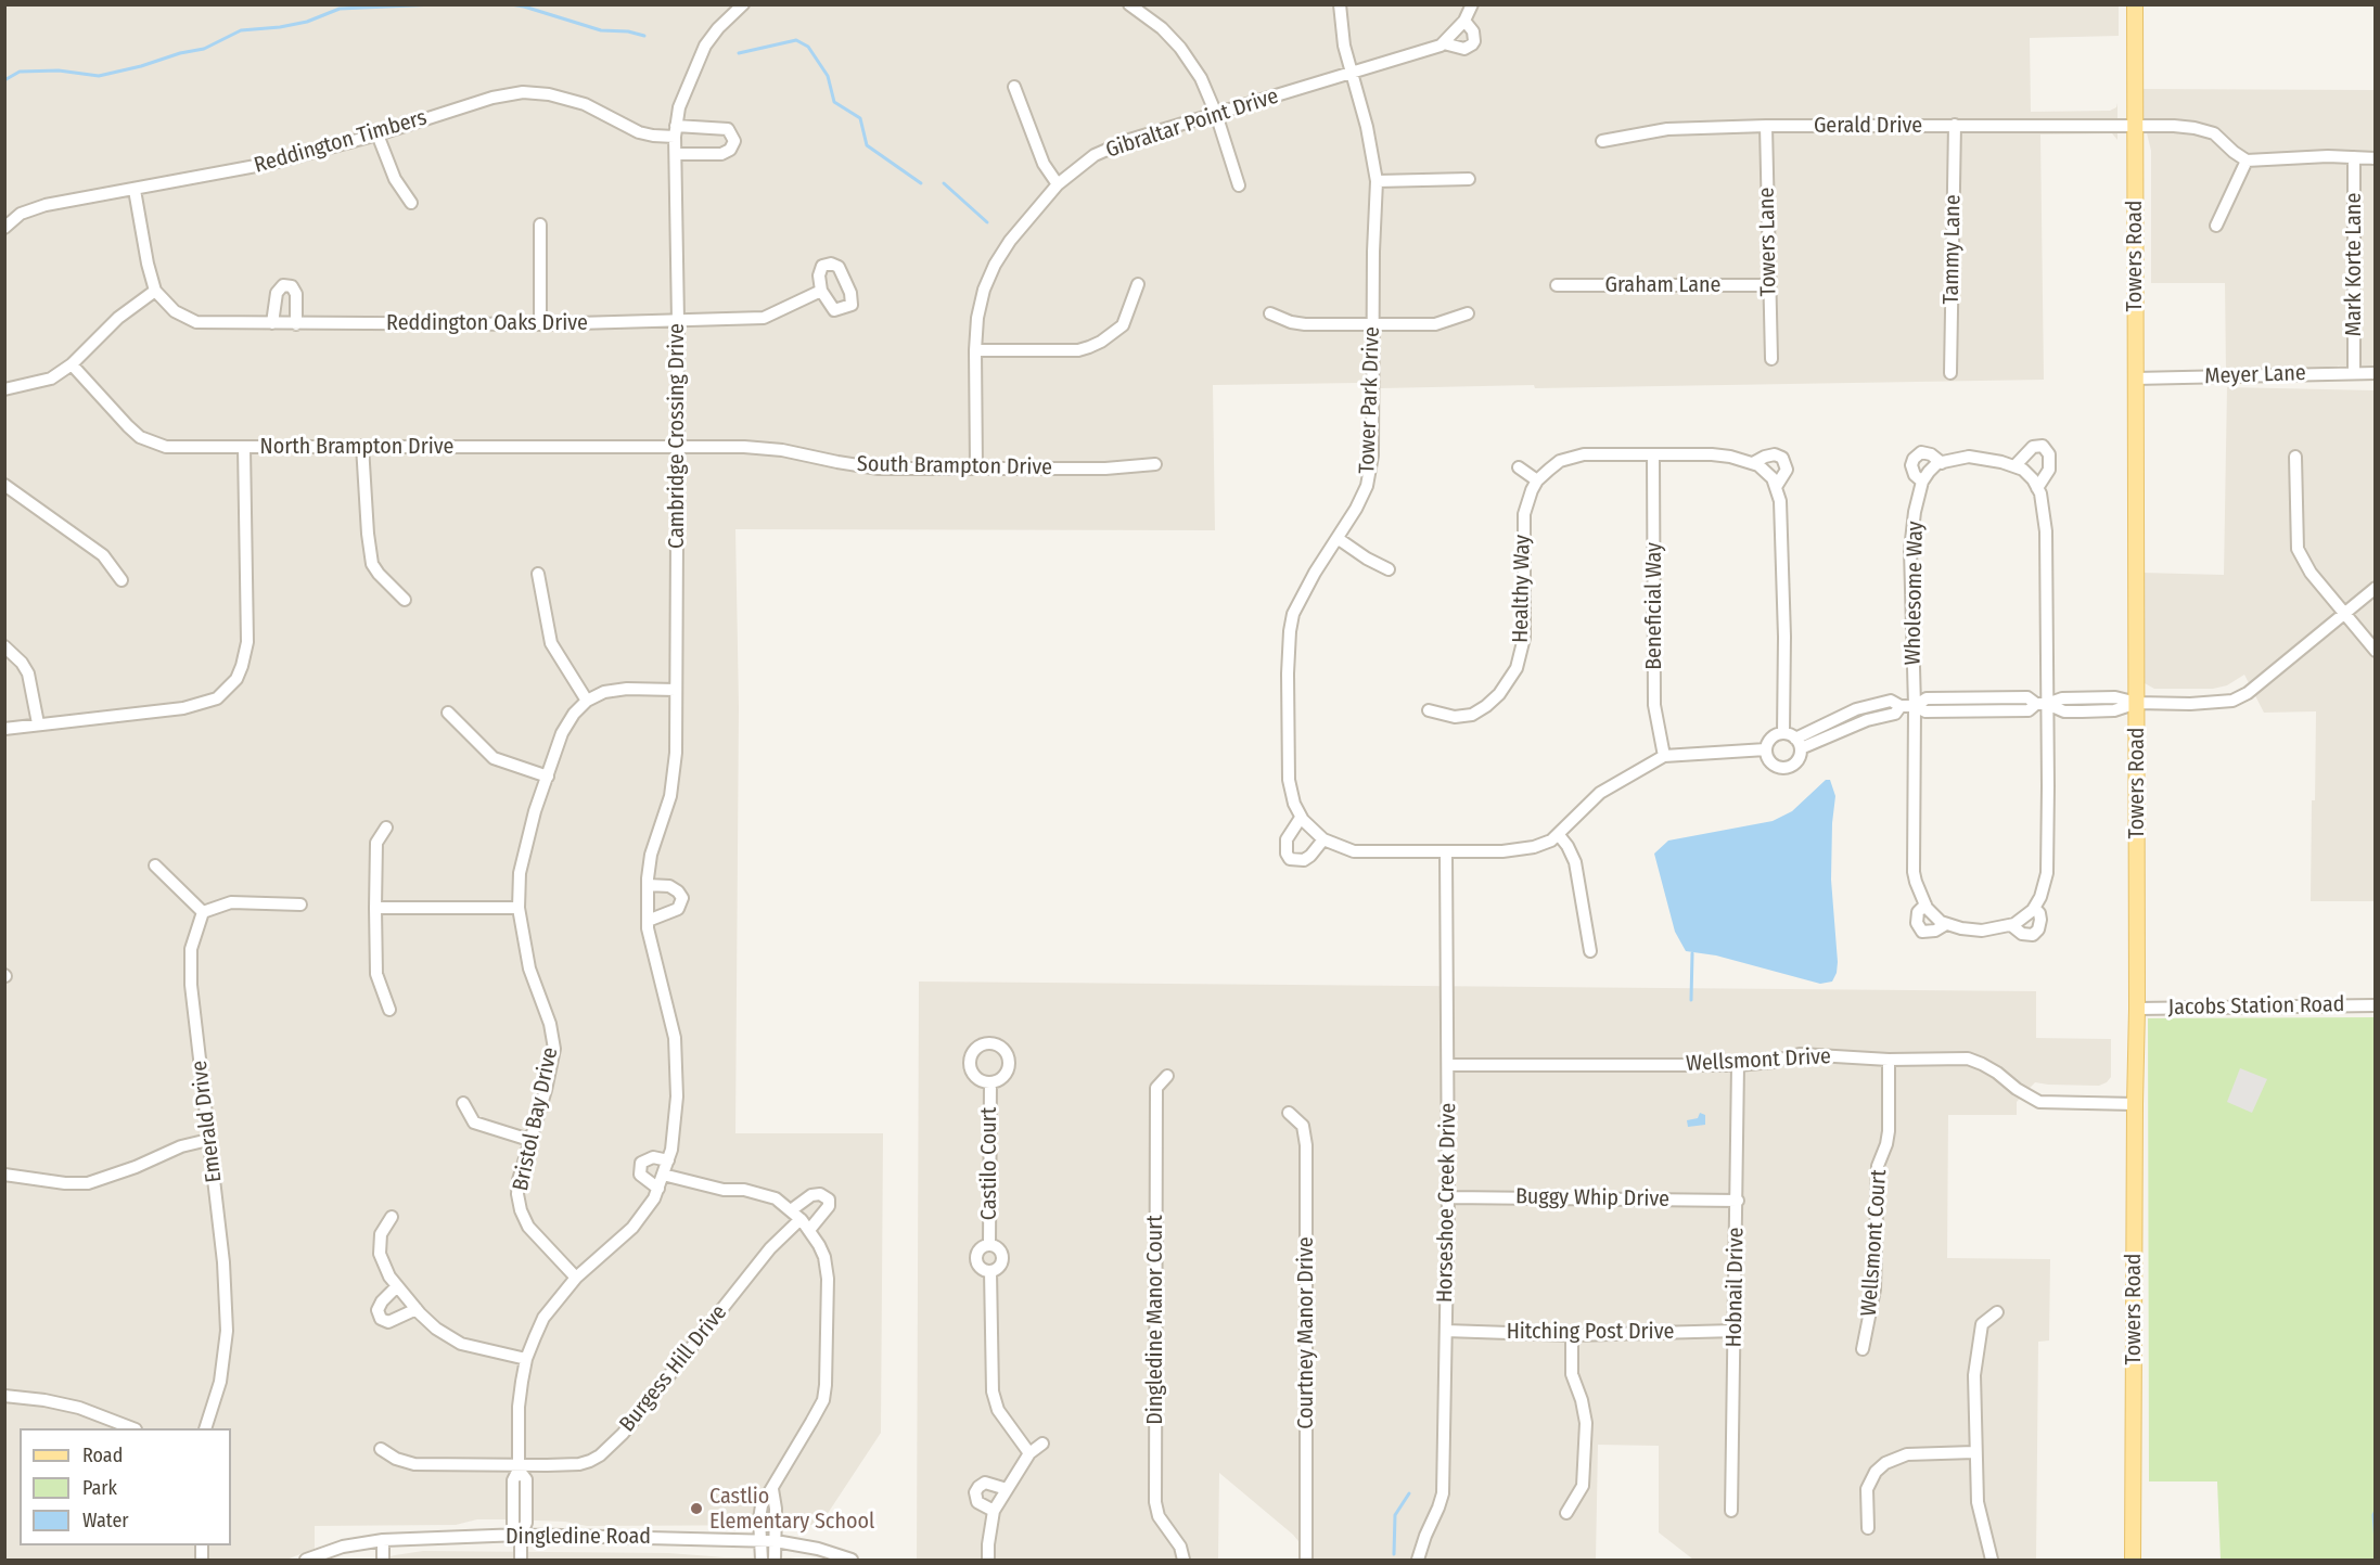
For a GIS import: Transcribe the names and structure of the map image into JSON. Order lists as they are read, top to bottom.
{
  "streets": {
    "main road": ["Towers Road"],
    "street": [
      "Gibraltar Point Drive",
      "Gerald Drive",
      "Reddington Timbers",
      "Towers Lane",
      "Tammy Lane",
      "Mark Korte Lane",
      "Graham Lane",
      "Reddington Oaks Drive",
      "Meyer Lane",
      "Tower Park Drive",
      "Cambridge Crossing Drive",
      "North Brampton Drive",
      "South Brampton Drive",
      "Healthy Way",
      "Wholesome Way",
      "Beneficial Way",
      "Jacobs Station Road",
      "Wellsmont Drive",
      "Bristol Bay Drive",
      "Emerald Drive",
      "Castilo Court",
      "Buggy Whip Drive",
      "Horseshoe Creek Drive",
      "Wellsmont Court",
      "Hobnail Drive",
      "Dingledine Manor Court",
      "Hitching Post Drive",
      "Courtney Manor Drive",
      "Burgess Hill Drive",
      "Dingledine Road"
    ]
  },
  "crossings": [
    ["Gibraltar Point Drive", "Tower Park Drive"],
    ["Gibraltar Point Drive", "South Brampton Drive"],
    ["Gerald Drive", "Towers Lane"],
    ["Gerald Drive", "Tammy Lane"],
    ["Gerald Drive", "Towers Road"],
    ["Reddington Timbers", "Reddington Oaks Drive"],
    ["Reddington Timbers", "Cambridge Crossing Drive"],
    ["Towers Lane", "Graham Lane"],
    ["Towers Road", "Meyer Lane"],
    ["Towers Road", "Jacobs Station Road"],
    ["Towers Road", "Wellsmont Drive"],
    ["Mark Korte Lane", "Meyer Lane"],
    ["Reddington Oaks Drive", "Cambridge Crossing Drive"],
    ["Tower Park Drive", "Healthy Way"],
    ["Tower Park Drive", "Beneficial Way"],
    ["Tower Park Drive", "Horseshoe Creek Drive"],
    ["Cambridge Crossing Drive", "North Brampton Drive"],
    ["Cambridge Crossing Drive", "South Brampton Drive"],
    ["Cambridge Crossing Drive", "Bristol Bay Drive"],
    ["Cambridge Crossing Drive", "Burgess Hill Drive"],
    ["Cambridge Crossing Drive", "Dingledine Road"],
    ["North Brampton Drive", "South Brampton Drive"],
    ["Healthy Way", "Beneficial Way"],
    ["Wellsmont Drive", "Horseshoe Creek Drive"],
    ["Wellsmont Drive", "Wellsmont Court"],
    ["Wellsmont Drive", "Hobnail Drive"],
    ["Buggy Whip Drive", "Horseshoe Creek Drive"],
    ["Buggy Whip Drive", "Hobnail Drive"],
    ["Horseshoe Creek Drive", "Hitching Post Drive"],
    ["Hobnail Drive", "Hitching Post Drive"]
  ],
  "places": ["Castlio Elementary School"],
  "legend": ["Road", "Park", "Water"]
}
